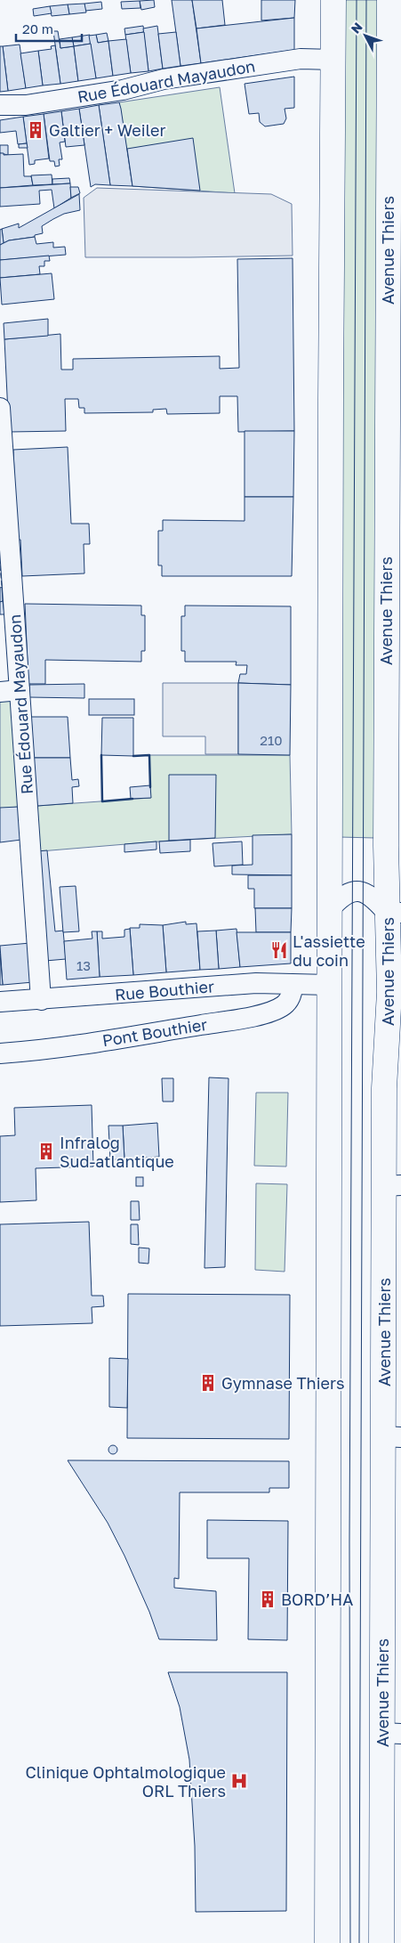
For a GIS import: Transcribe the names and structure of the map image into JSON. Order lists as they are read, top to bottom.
{
  "streets": {
    "street": [
      "Rue Édouard Mayaudon",
      "Avenue Thiers",
      "Rue Bouthier",
      "Pont Bouthier"
    ]
  },
  "crossings": [
    ["Rue Édouard Mayaudon", "Rue Bouthier"],
    ["Rue Bouthier", "Pont Bouthier"]
  ],
  "places": {
    "building": [
      "Galtier + Weiler",
      "Infralog Sud-atlantique",
      "Gymnase Thiers",
      "BORD’HA"
    ],
    "restaurant": ["L'assiette du coin"],
    "hospital": ["Clinique Ophtalmologique ORL Thiers"]
  },
  "house_numbers": ["210", "13"],
  "scale_bar": "20 m",
  "north": "top left"
}
